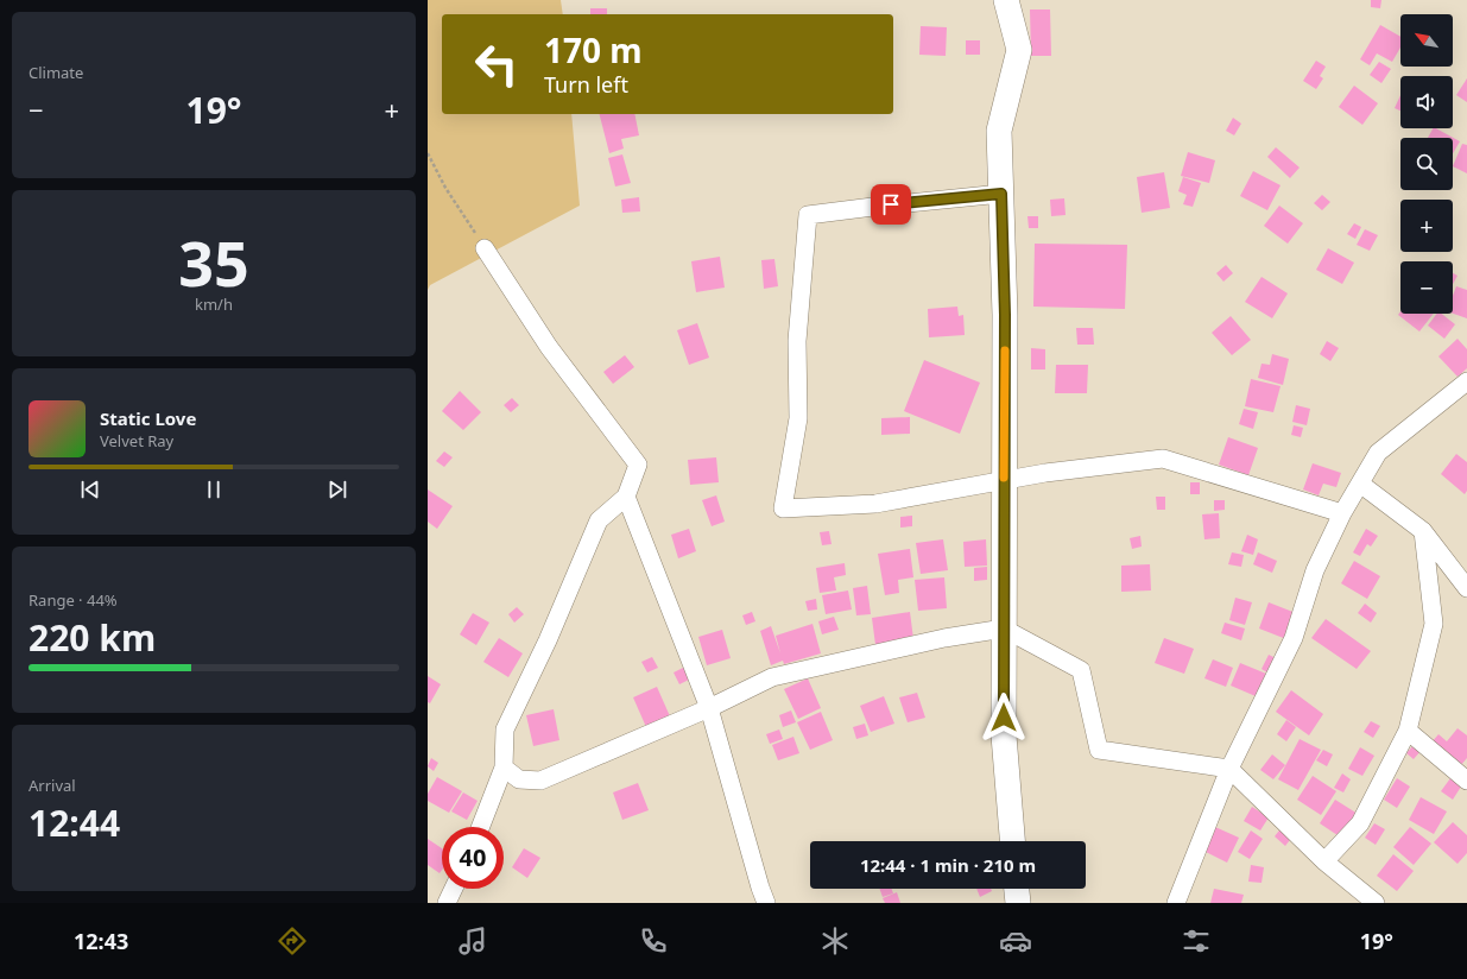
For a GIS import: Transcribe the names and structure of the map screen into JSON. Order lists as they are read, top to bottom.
{
  "north": "top left",
  "page": {
    "tile": [
      "Climate",
      ["35", "km/h"],
      ["Range · 44%", "220 km"],
      ["Arrival", "12:44"]
    ],
    "map_buttons": ["+", "−"],
    "turn": ["170 m", "Turn left"],
    "heat": ["−", "19°", "+"],
    "song": ["Static Love", "Velvet Ray"],
    "limit": "40",
    "trip": "12:44 · 1 min · 210 m",
    "tabs": ["12:43", "19°"]
  }
}
